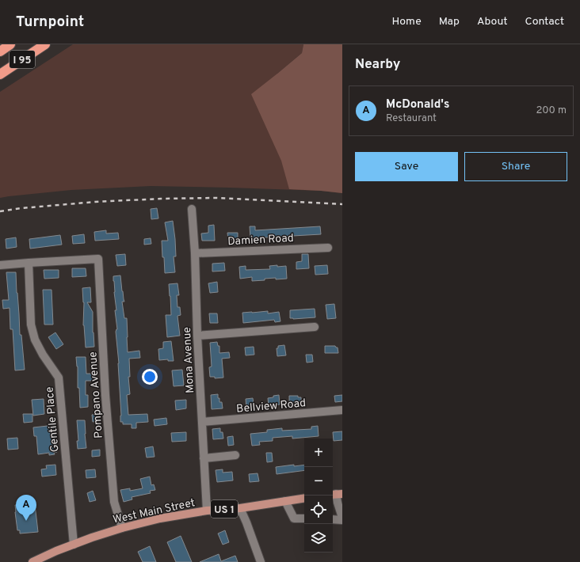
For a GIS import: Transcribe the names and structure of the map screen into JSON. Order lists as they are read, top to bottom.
{
  "streets": {
    "highway": ["I 95"],
    "main road": ["US 1", "West Main Street"],
    "street": [
      "Damien Road",
      "Mona Avenue",
      "Pompano Avenue",
      "Bellview Road",
      "Gentile Place"
    ]
  },
  "crossings": [
    ["Damien Road", "Mona Avenue"],
    ["Mona Avenue", "Bellview Road"],
    ["Mona Avenue", "West Main Street"],
    ["Pompano Avenue", "Gentile Place"],
    ["Pompano Avenue", "West Main Street"],
    ["Gentile Place", "West Main Street"]
  ],
  "page": {
    "header": "Turnpoint",
    "nav": [
      "Home",
      "Map",
      "About",
      "Contact"
    ],
    "heading": "Nearby",
    "list": [
      {
        "mark": "A",
        "name": "McDonald's",
        "note": "Restaurant",
        "value": "200 m"
      }
    ],
    "buttons": ["Save", "Share"],
    "map_buttons": ["+", "−"],
    "pins": "A"
  }
}
